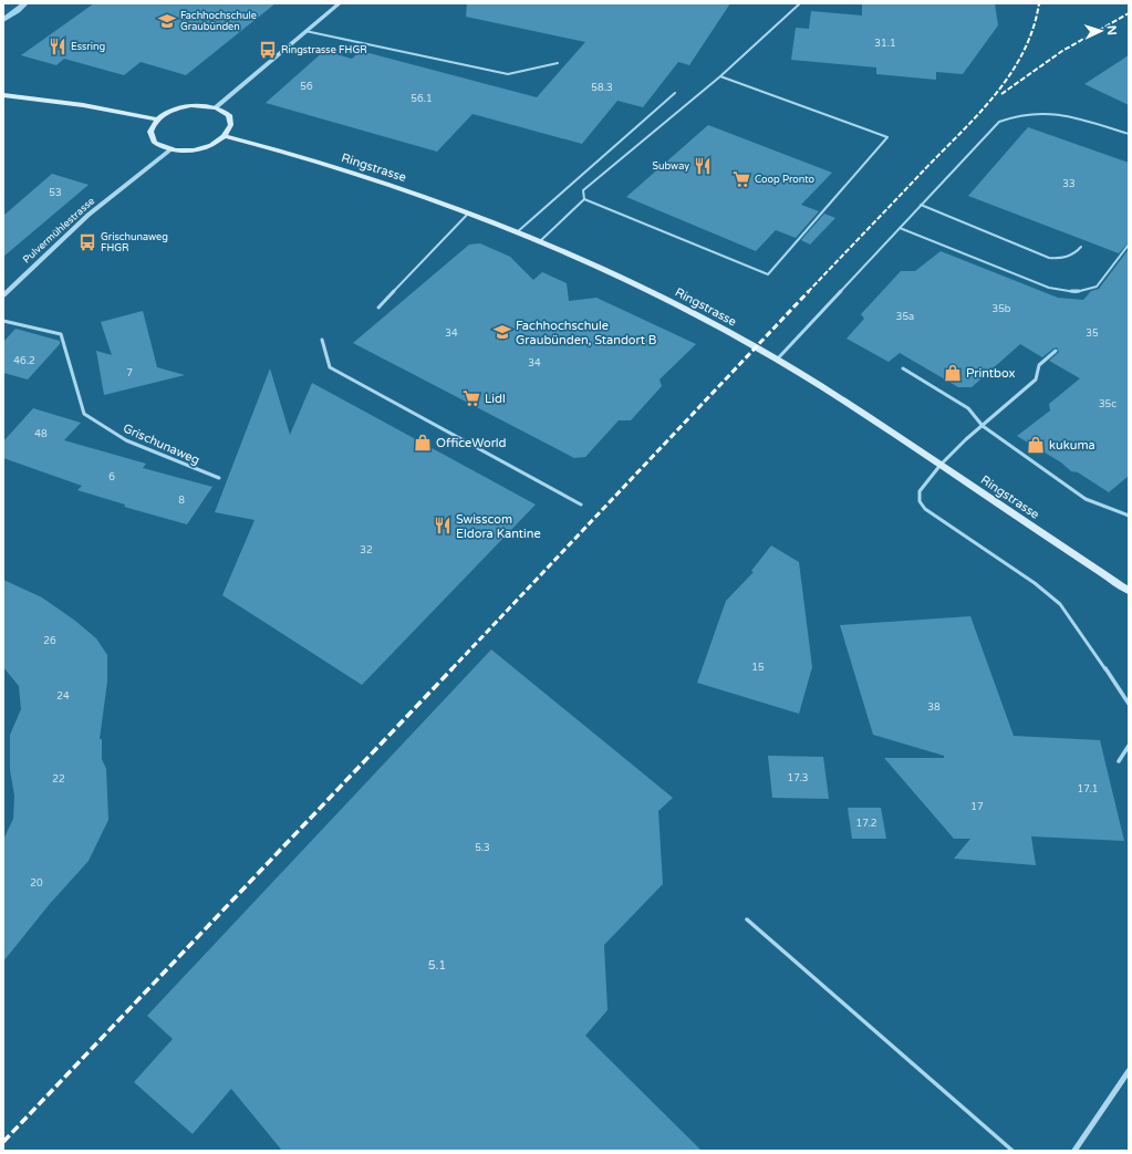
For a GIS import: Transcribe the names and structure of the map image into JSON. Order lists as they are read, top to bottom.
{
  "streets": {
    "main road": ["Ringstrasse"],
    "street": ["Pulvermühlestrasse"],
    "lane": ["Grischunaweg"]
  },
  "places": {
    "school or university": ["Fachhochschule Graubünden", "Fachhochschule Graubünden, Standort B"],
    "restaurant": ["Essring", "Subway", "Swisscom Eldora Kantine"],
    "bus stop": ["Ringstrasse FHGR", "Grischunaweg FHGR"],
    "supermarket": ["Coop Pronto", "Lidl"],
    "shop": ["Printbox", "OfficeWorld", "kukuma"]
  },
  "house_numbers": [
    "31.1",
    "56",
    "58.3",
    "56.1",
    "33",
    "53",
    "35b",
    "35a",
    "34",
    "35",
    "46.2",
    "34",
    "7",
    "35c",
    "48",
    "6",
    "8",
    "32",
    "26",
    "15",
    "24",
    "38",
    "17.3",
    "22",
    "17.1",
    "17",
    "17.2",
    "5.3",
    "20",
    "5.1"
  ],
  "north": "right"
}
